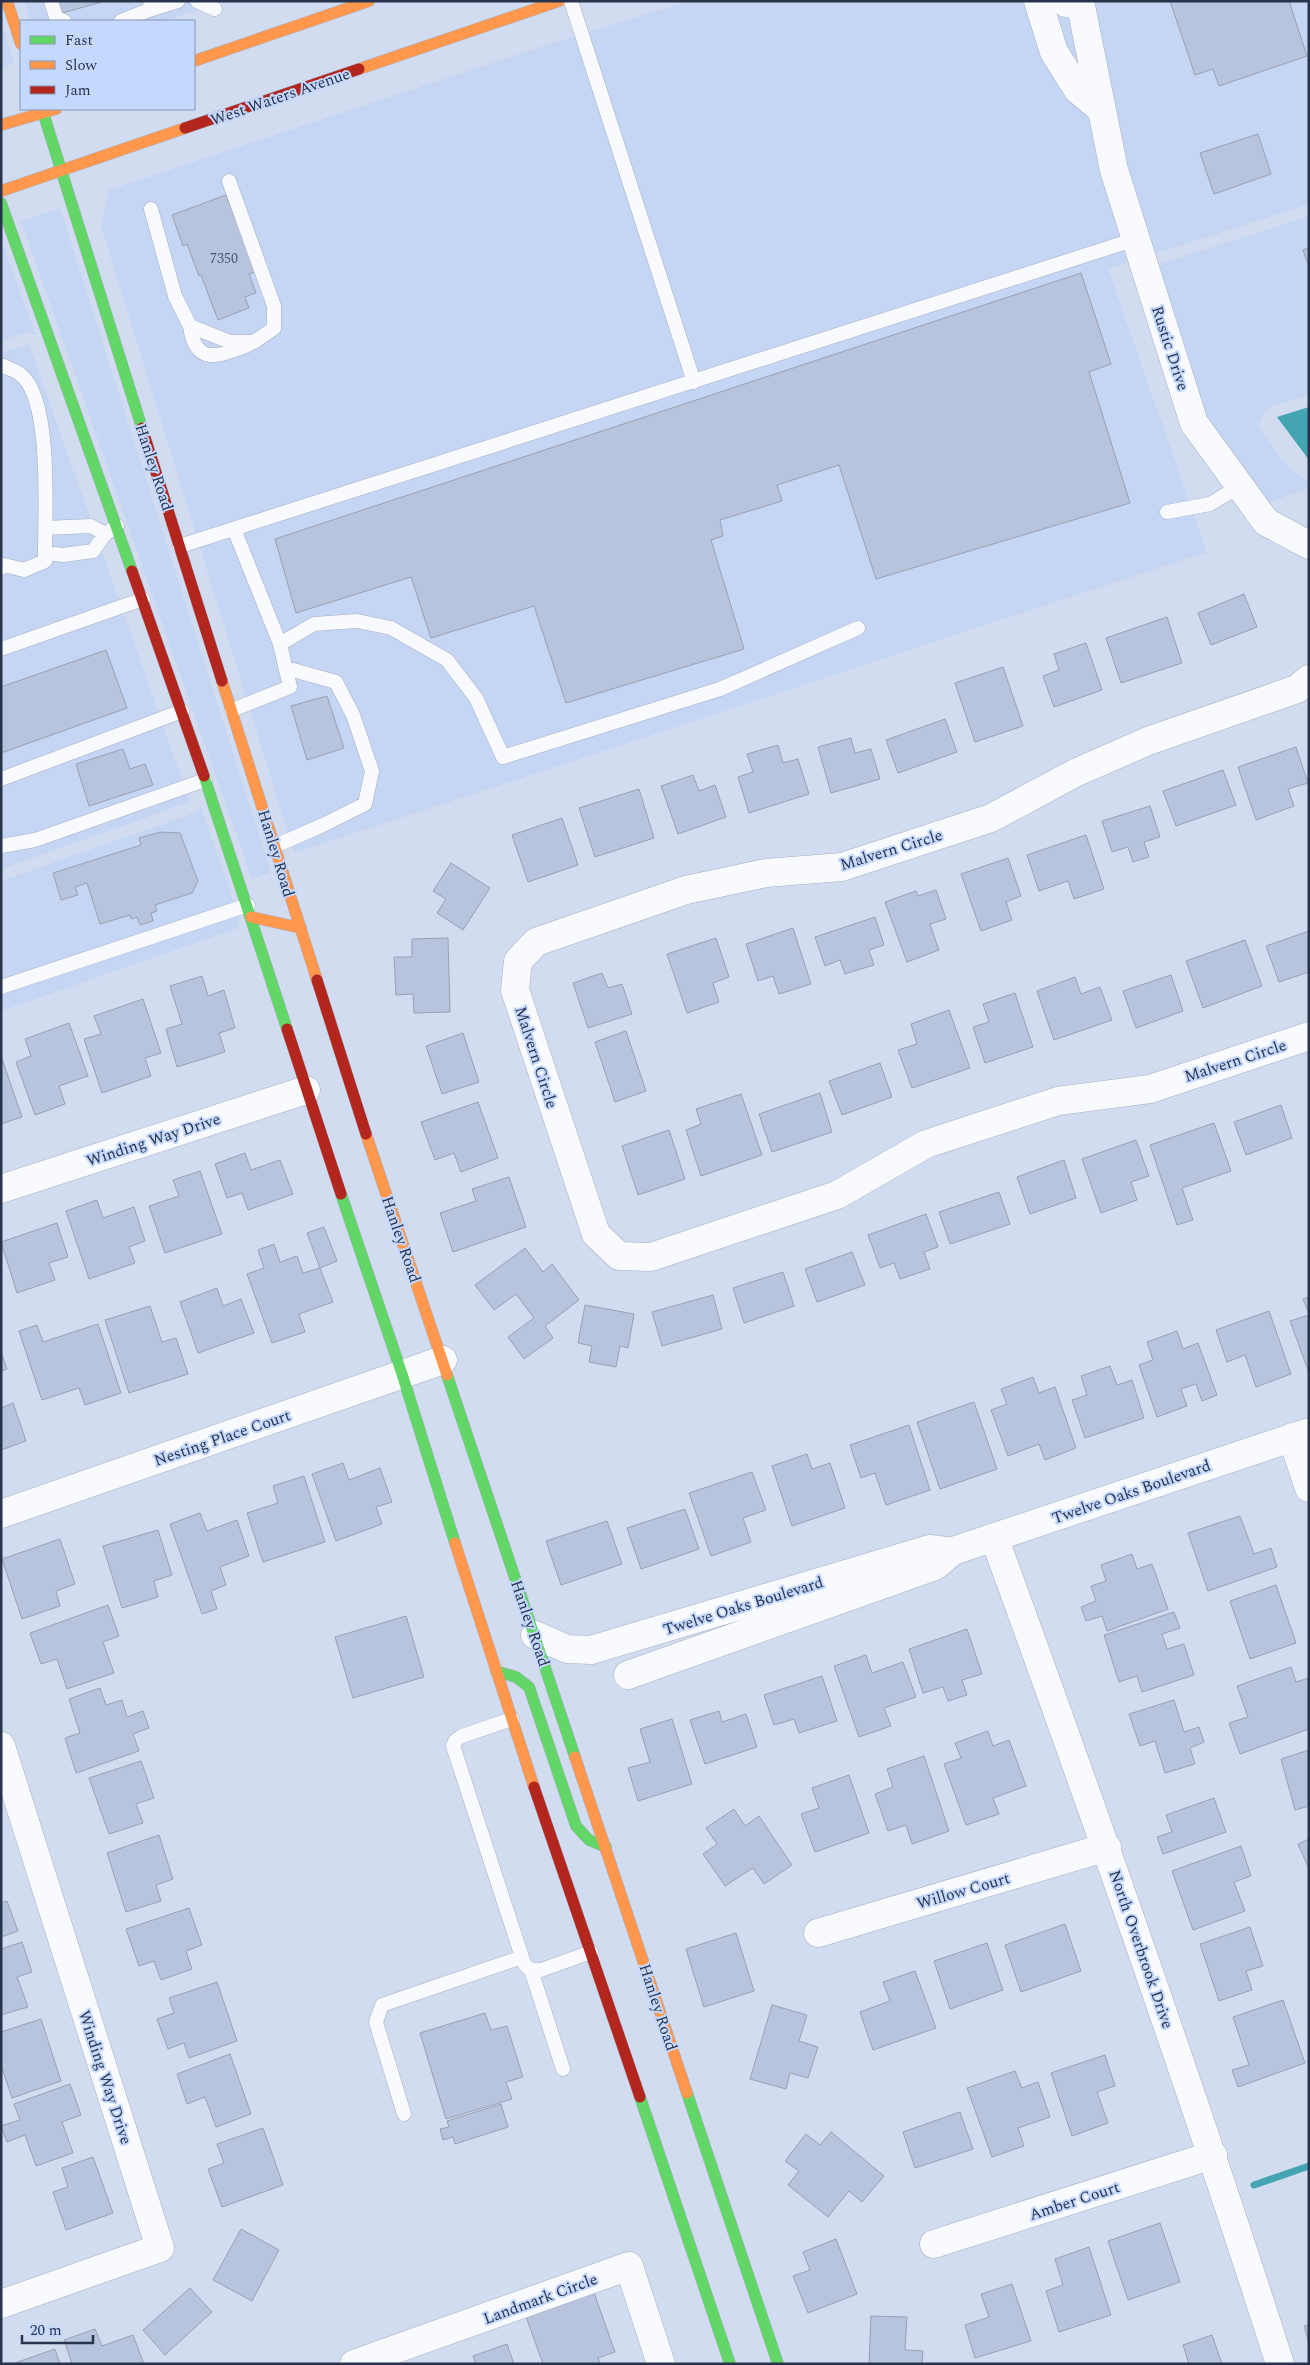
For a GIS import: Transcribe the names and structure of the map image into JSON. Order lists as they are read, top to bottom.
{
  "streets": {
    "main road": ["West Waters Avenue", "Hanley Road"],
    "street": [
      "Rustic Drive",
      "Malvern Circle",
      "Winding Way Drive",
      "Nesting Place Court",
      "Twelve Oaks Boulevard",
      "Willow Court",
      "North Overbrook Drive",
      "Amber Court",
      "Landmark Circle"
    ]
  },
  "crossings": [
    ["West Waters Avenue", "Hanley Road"],
    ["Hanley Road", "Nesting Place Court"],
    ["Hanley Road", "Twelve Oaks Boulevard"],
    ["Twelve Oaks Boulevard", "North Overbrook Drive"],
    ["Willow Court", "North Overbrook Drive"],
    ["North Overbrook Drive", "Amber Court"]
  ],
  "house_numbers": ["7350"],
  "legend": ["Fast", "Slow", "Jam"],
  "scale_bar": "20 m"
}
